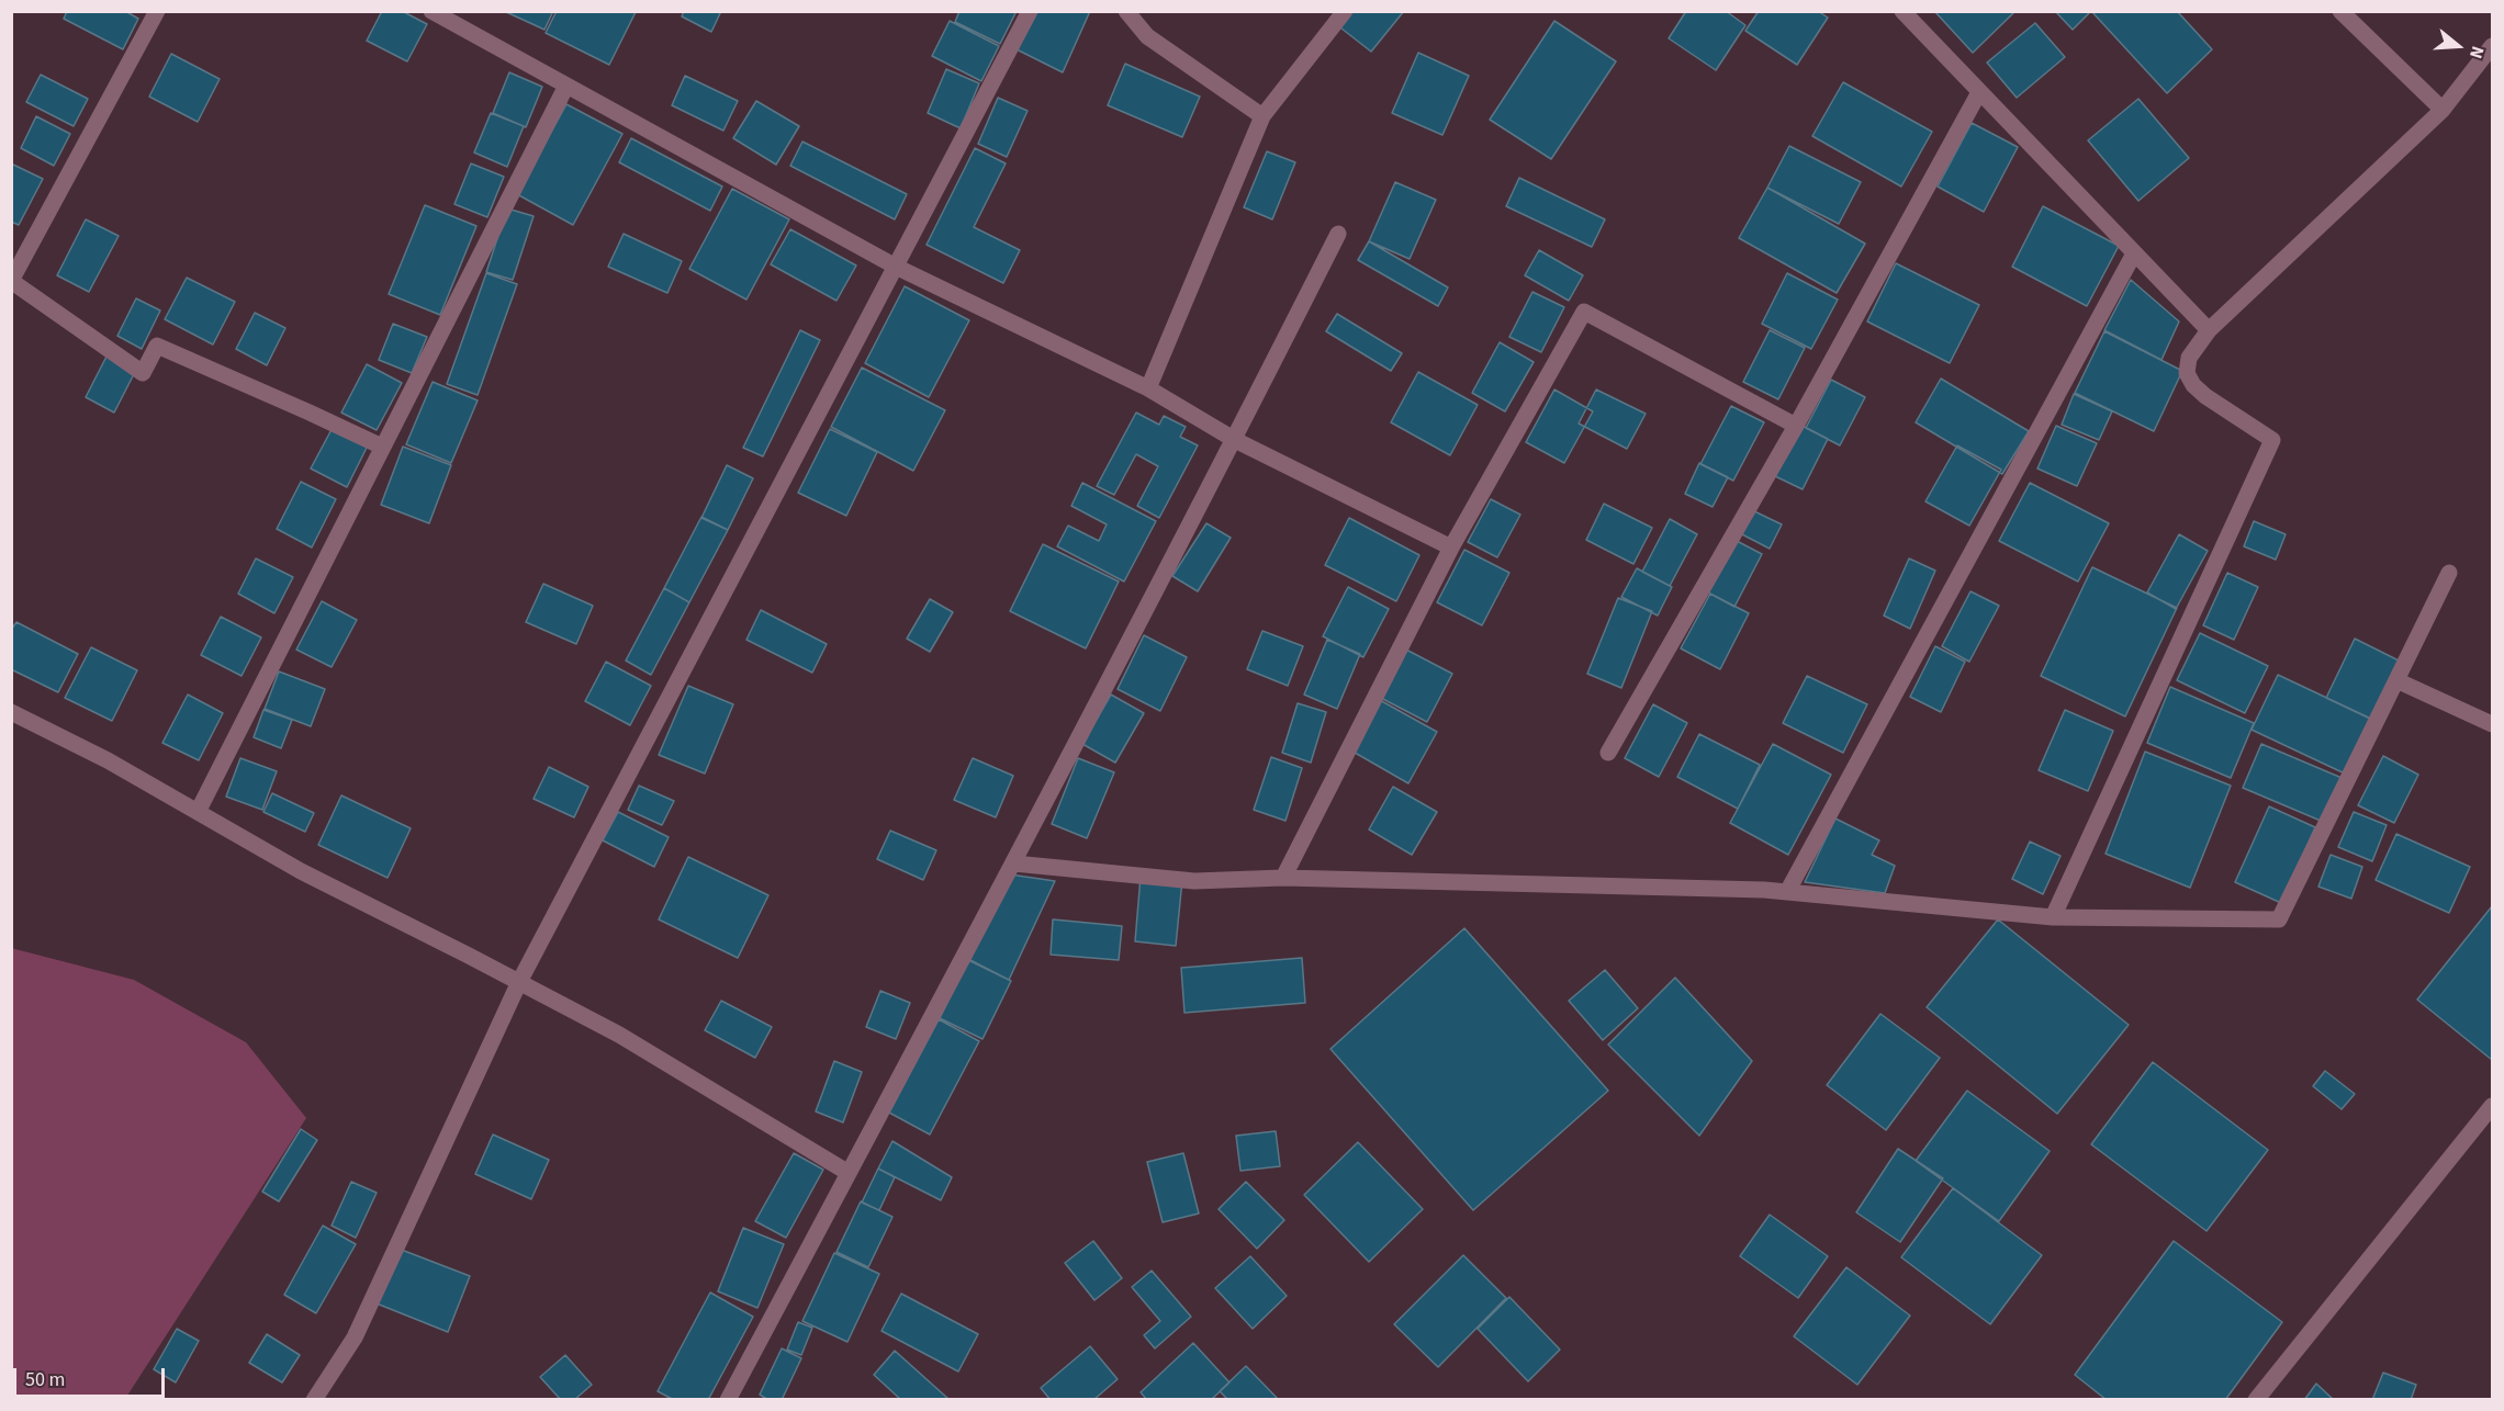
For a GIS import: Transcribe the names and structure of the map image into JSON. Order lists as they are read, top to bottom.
{
  "scale_bar": "50 m",
  "north": "right"
}
